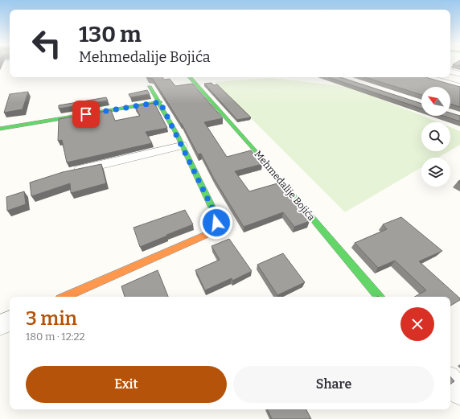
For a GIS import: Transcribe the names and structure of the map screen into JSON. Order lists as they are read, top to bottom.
{
  "streets": {
    "street": ["Mehmedalije Bojića"]
  },
  "north": "top left",
  "page": {
    "turn": ["130 m", "Mehmedalije Bojića"],
    "heading": ["3 min", "180 m · 12:22"],
    "buttons": ["Exit", "Share"]
  }
}
